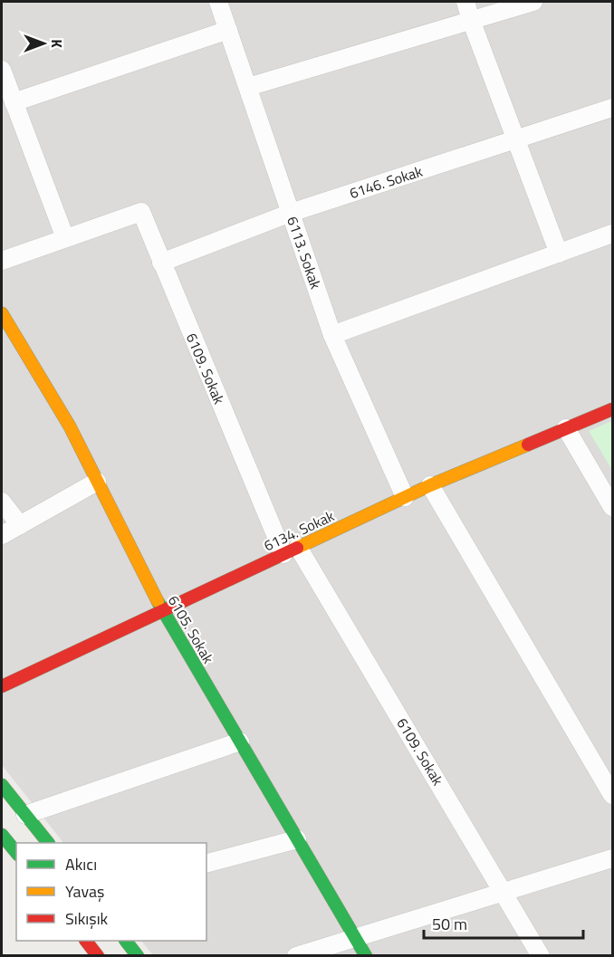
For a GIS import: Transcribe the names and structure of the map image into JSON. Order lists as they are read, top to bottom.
{
  "streets": {
    "street": [
      "6146. Sokak",
      "6113. Sokak",
      "6109. Sokak",
      "6134. Sokak",
      "6105. Sokak"
    ]
  },
  "crossings": [
    ["6146. Sokak", "6113. Sokak"],
    ["6146. Sokak", "6109. Sokak"],
    ["6113. Sokak", "6134. Sokak"],
    ["6109. Sokak", "6134. Sokak"],
    ["6134. Sokak", "6105. Sokak"]
  ],
  "legend": ["Akıcı", "Yavaş", "Sıkışık"],
  "scale_bar": "50 m",
  "north": "right"
}
